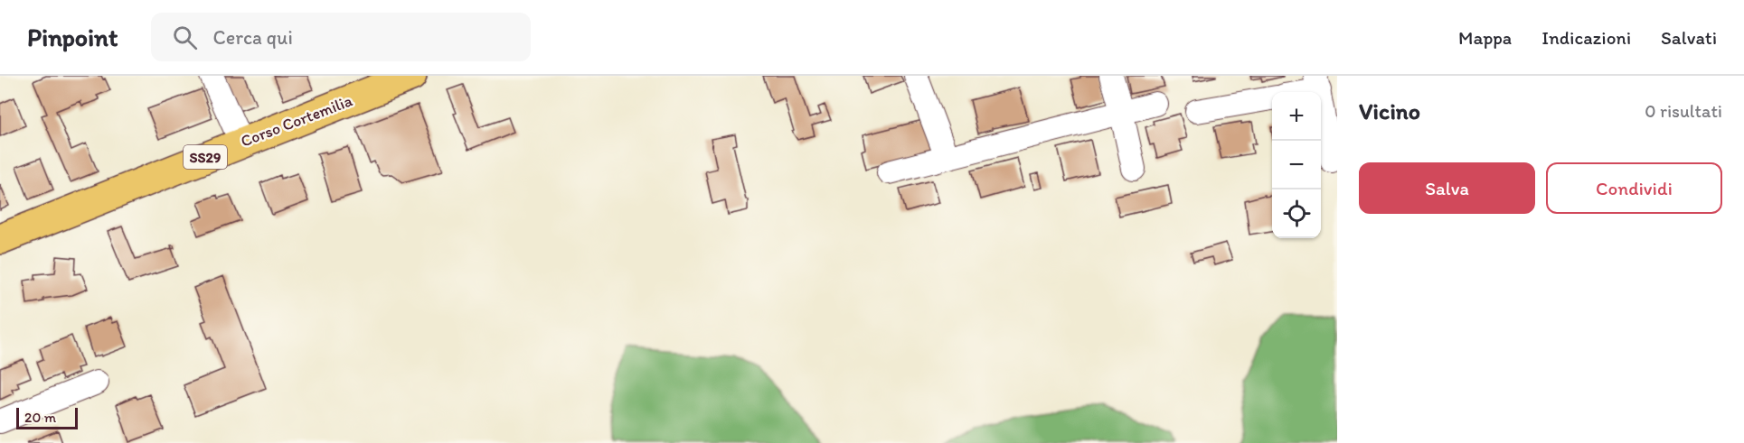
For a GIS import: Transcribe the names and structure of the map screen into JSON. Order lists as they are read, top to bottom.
{
  "streets": {
    "main road": ["Corso Cortemilia", "SS29"]
  },
  "scale_bar": "20 m",
  "page": {
    "header": "Pinpoint",
    "search": "Cerca qui",
    "nav": ["Mappa", "Indicazioni", "Salvati"],
    "heading": ["Vicino", "0 risultati"],
    "map_buttons": ["+", "−"],
    "buttons": ["Salva", "Condividi"],
    "scale": "20 m"
  }
}
